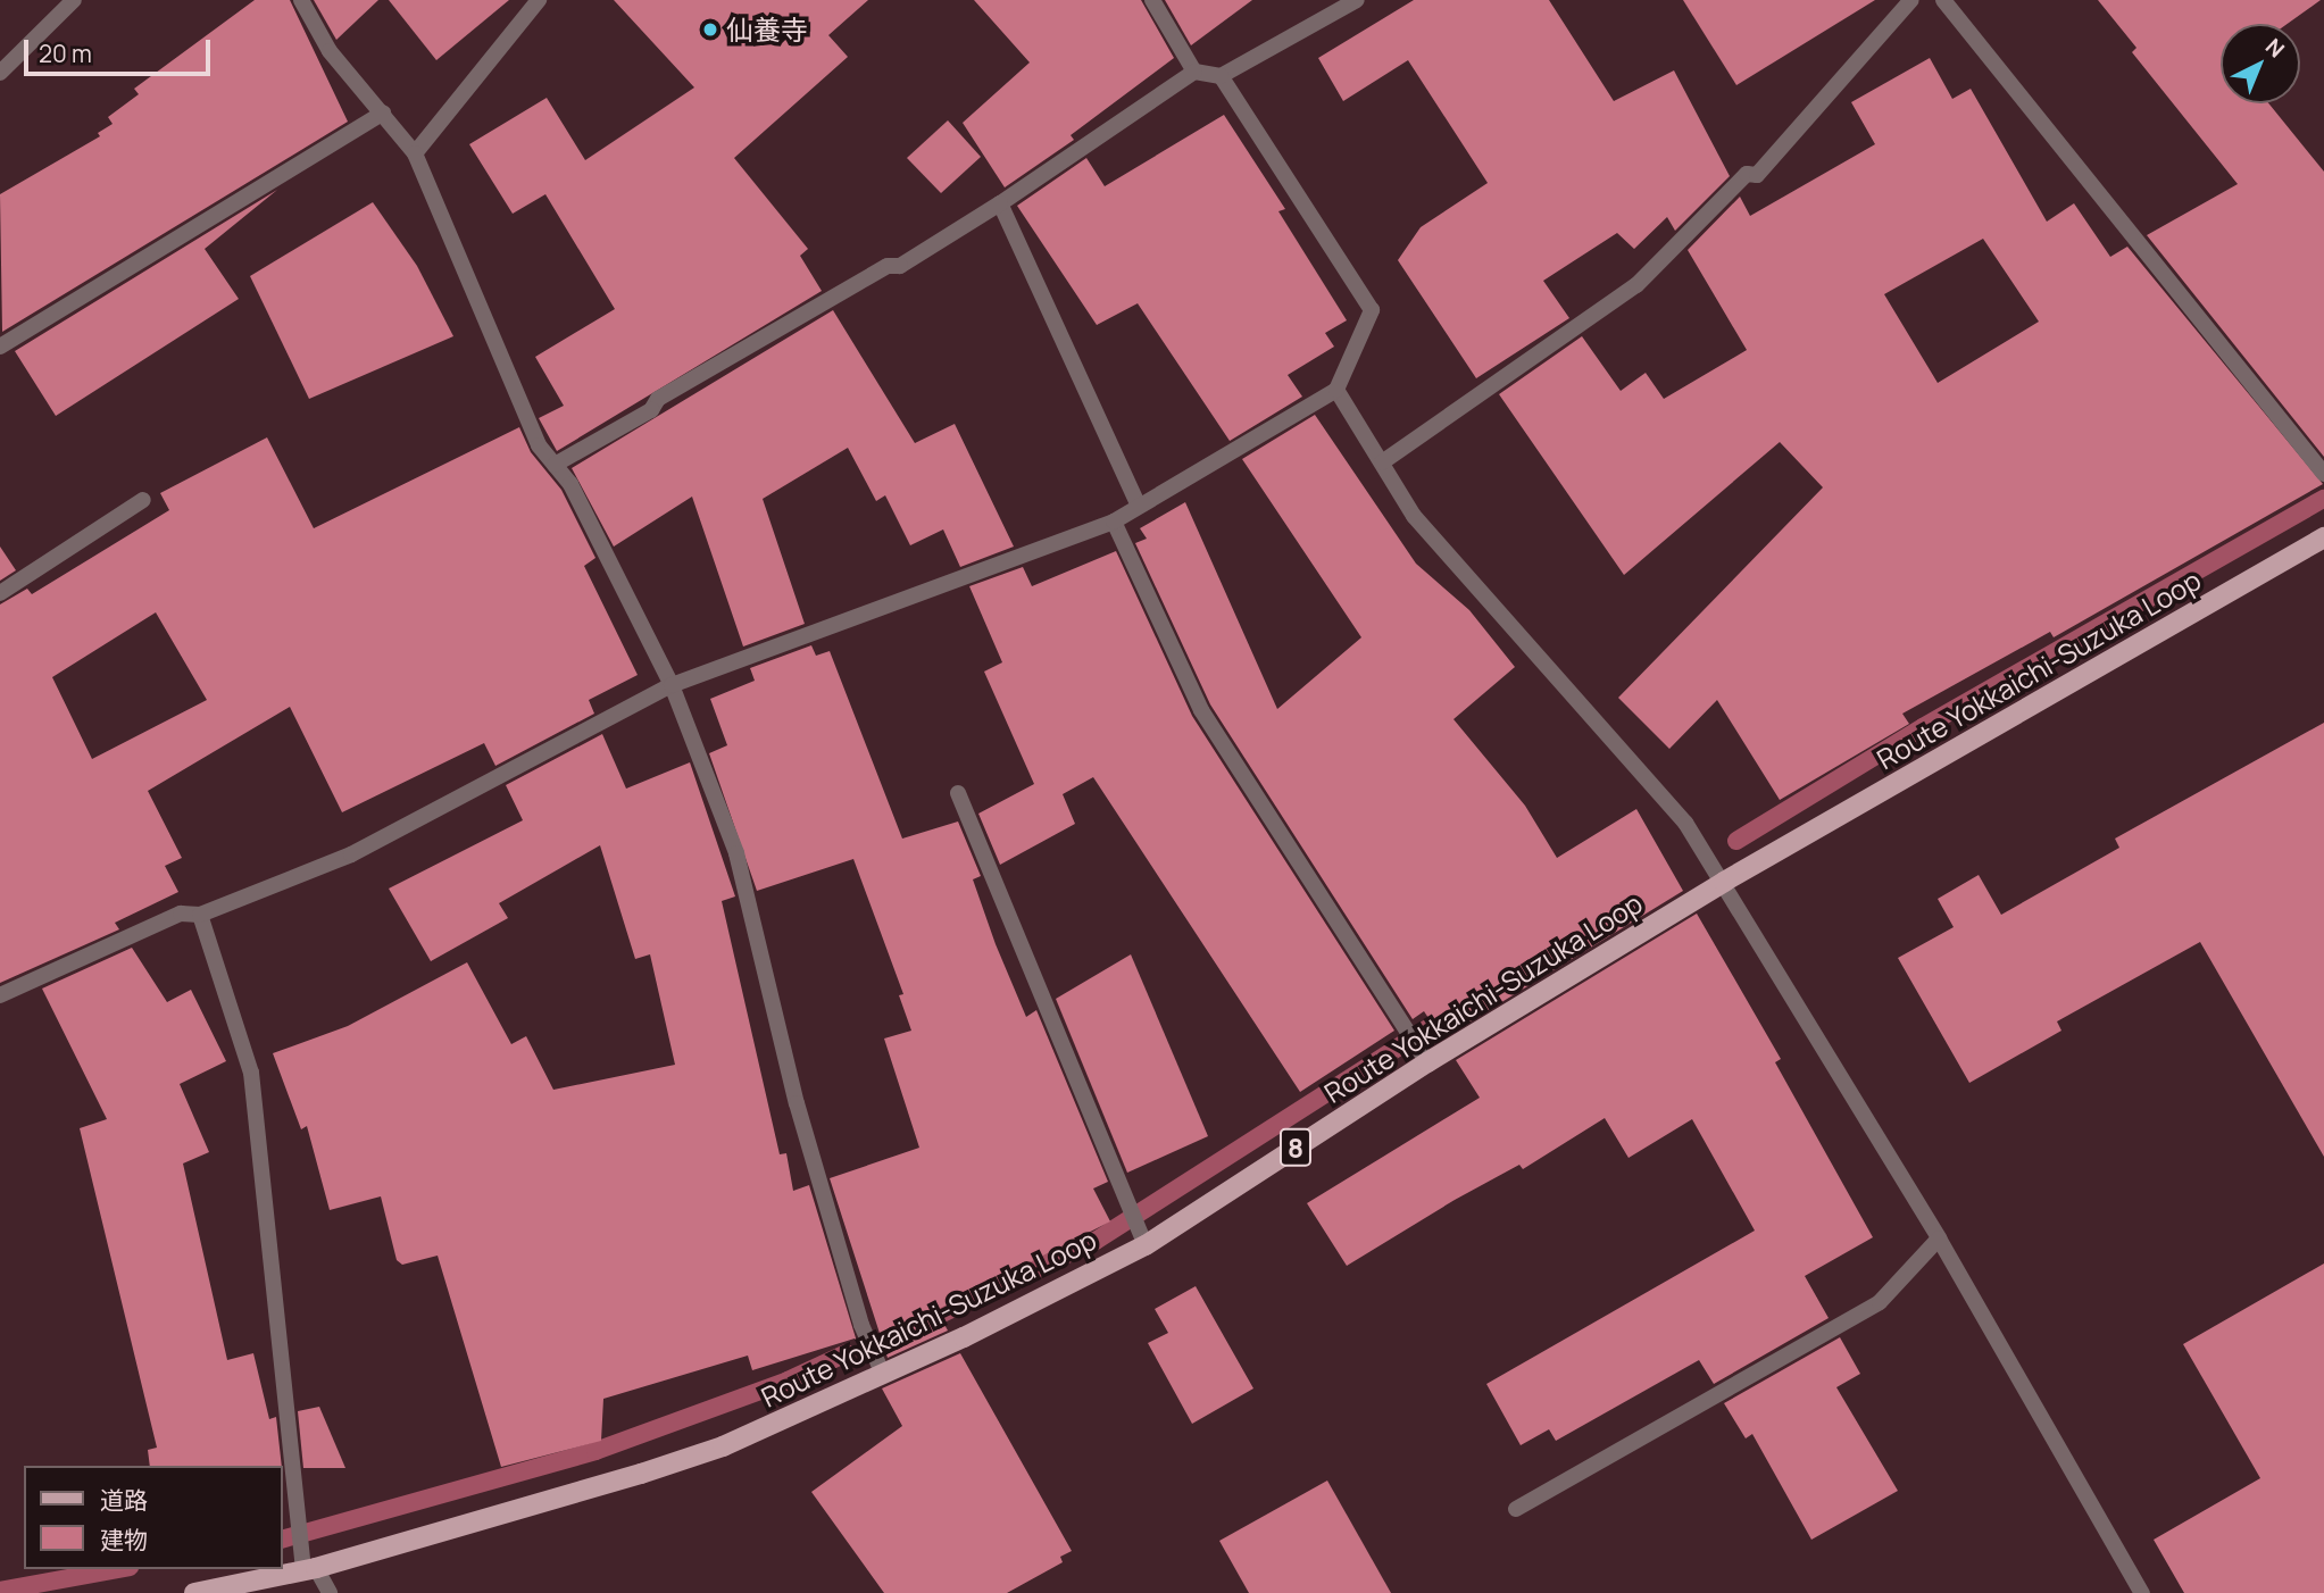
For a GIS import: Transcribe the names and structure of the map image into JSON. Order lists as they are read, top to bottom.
{
  "streets": {
    "main road": ["Route Yokkaichi-Suzuka Loop", "8"]
  },
  "places": ["仙養寺"],
  "legend": ["道路", "建物"],
  "scale_bar": "20 m",
  "north": "top right"
}
